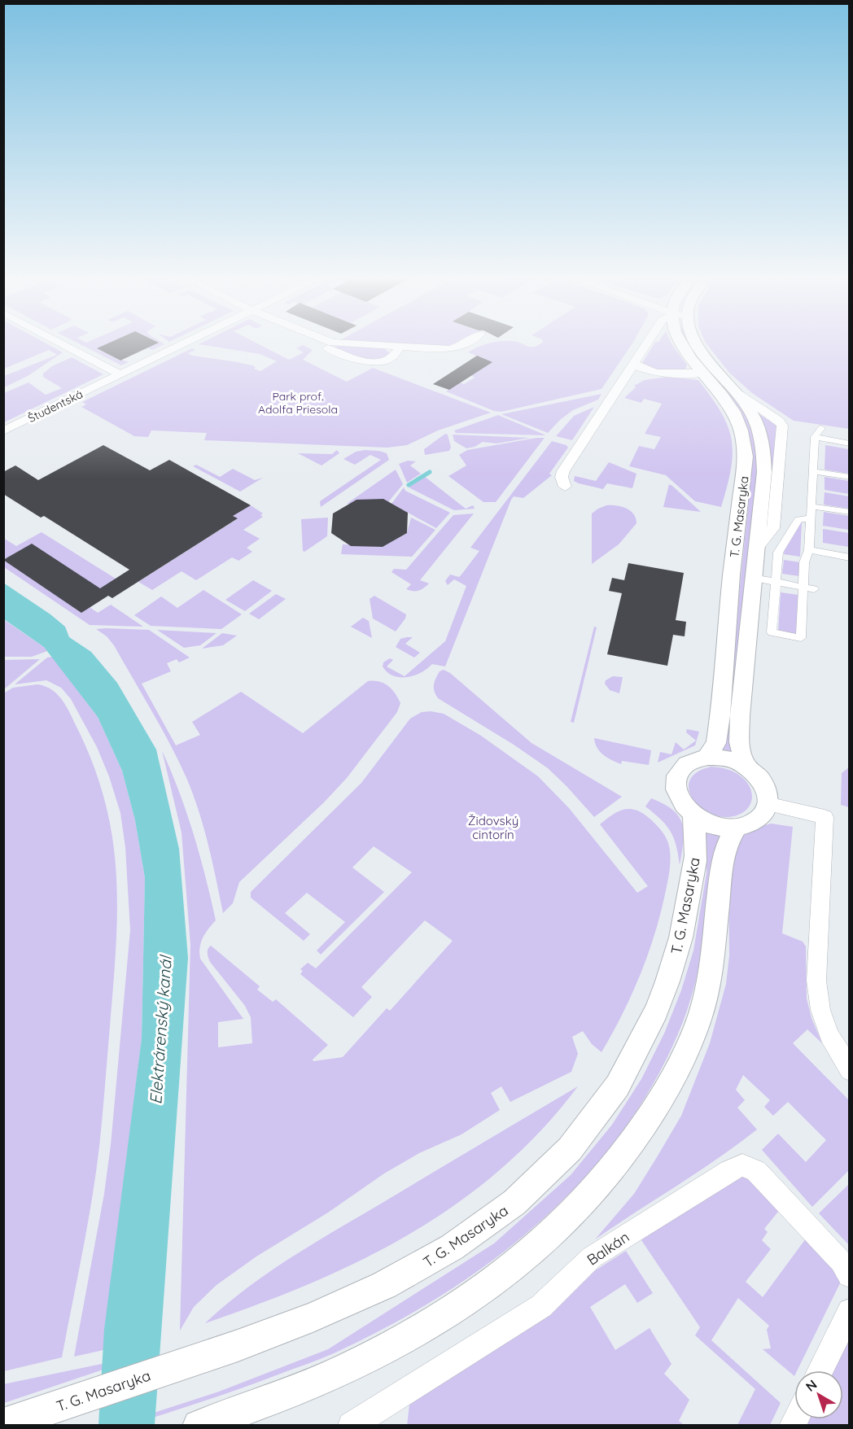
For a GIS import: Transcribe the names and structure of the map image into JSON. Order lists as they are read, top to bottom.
{
  "streets": {
    "street": ["Študentská", "T. G. Masaryka", "Balkán"]
  },
  "water": ["Elektrárenský kanál"],
  "parks": ["Park prof. Adolfa Priesola", "Židovský cintorín"],
  "north": "top left"
}
